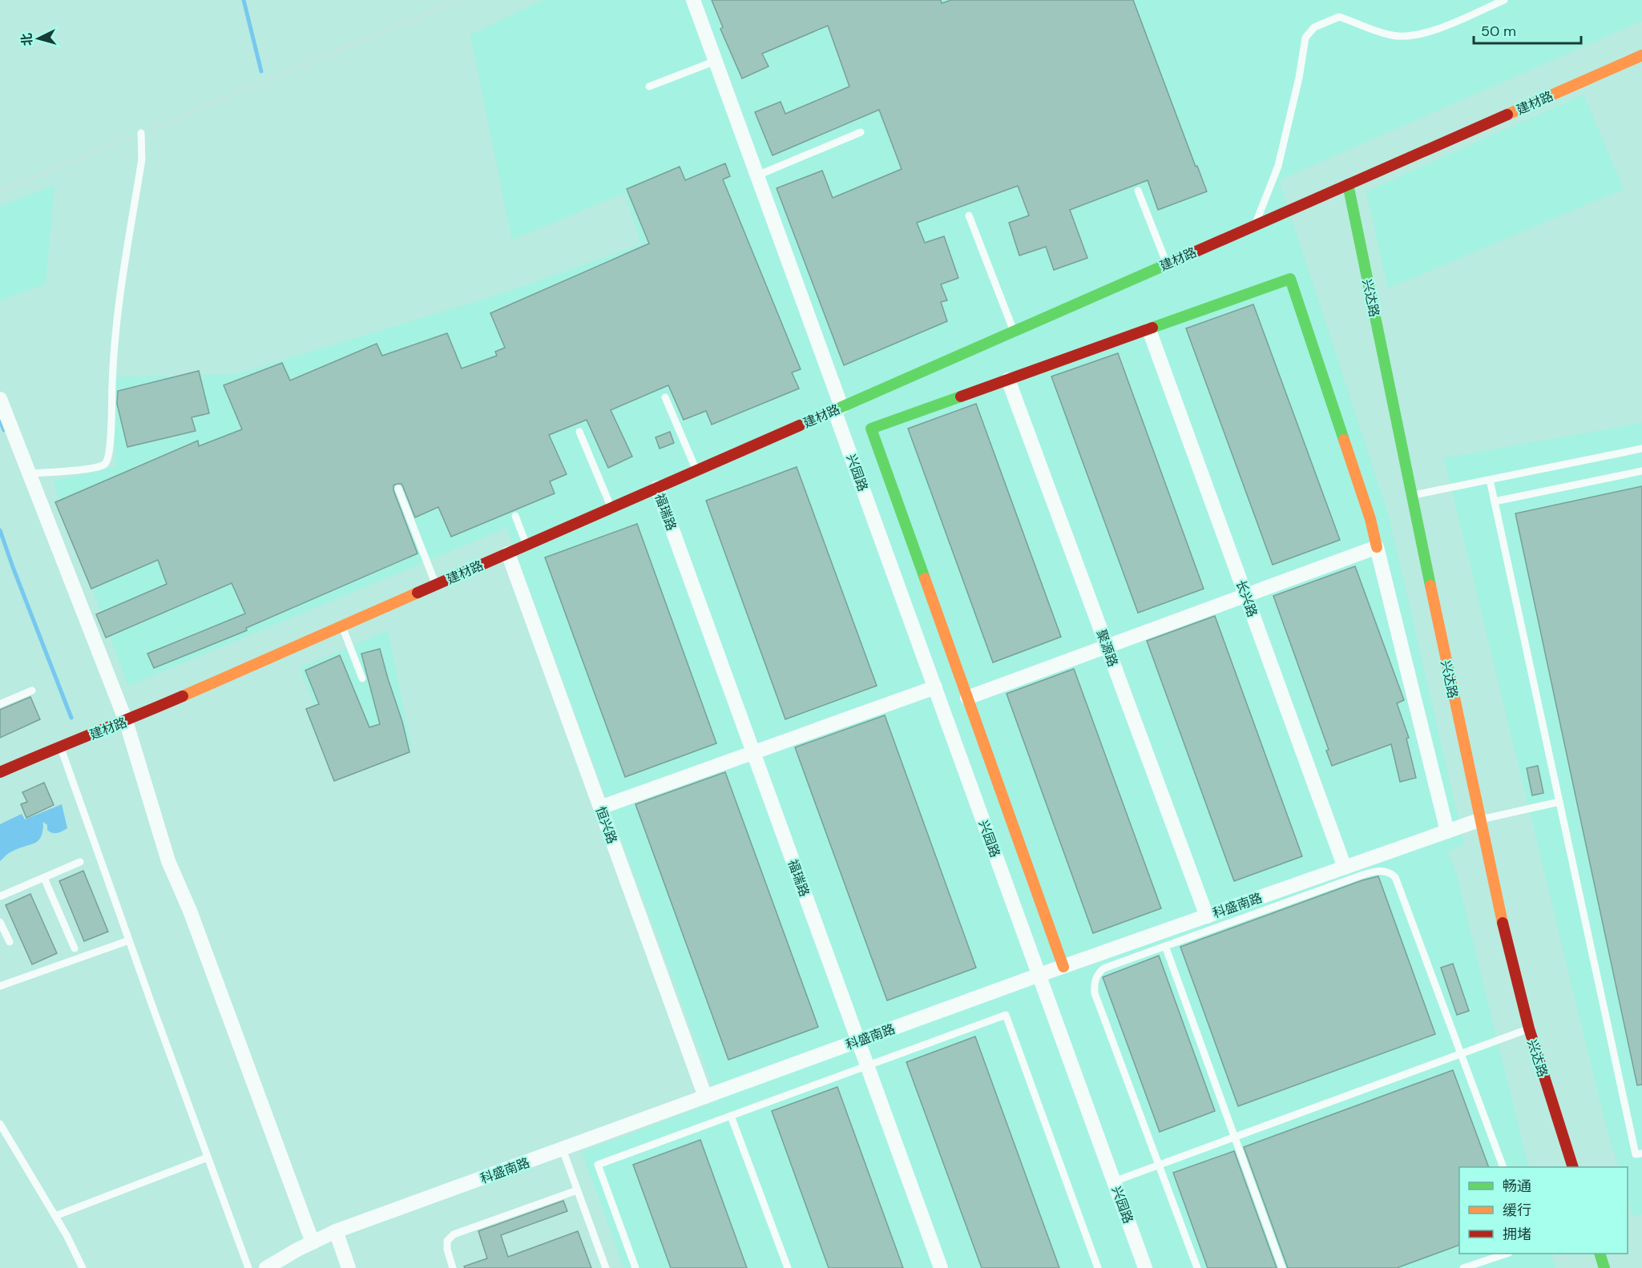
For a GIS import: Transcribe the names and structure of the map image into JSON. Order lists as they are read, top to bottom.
{
  "streets": {
    "street": [
      "建材路",
      "兴达路",
      "兴园路",
      "福瑞路",
      "长兴路",
      "聚源路",
      "恒兴路",
      "科盛南路"
    ]
  },
  "crossings": [
    ["建材路", "兴达路"],
    ["建材路", "兴园路"],
    ["建材路", "福瑞路"],
    ["建材路", "恒兴路"],
    ["兴达路", "科盛南路"],
    ["兴园路", "科盛南路"],
    ["福瑞路", "科盛南路"],
    ["长兴路", "科盛南路"],
    ["聚源路", "科盛南路"],
    ["恒兴路", "科盛南路"]
  ],
  "legend": ["畅通", "缓行", "拥堵"],
  "scale_bar": "50 m",
  "north": "left"
}
